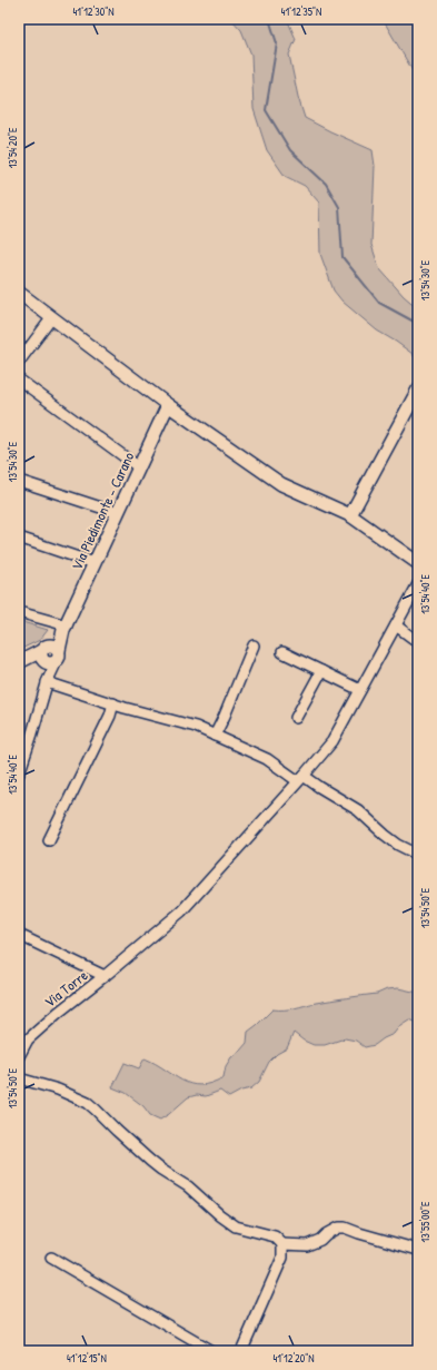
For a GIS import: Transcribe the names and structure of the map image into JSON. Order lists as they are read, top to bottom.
{
  "streets": {
    "street": ["Via Piedimonte - Carano", "Via Torre"]
  },
  "coordinates": [
    "41°12'30\"N",
    "41°12'35\"N",
    "13°54'20\"E",
    "13°54'30\"E",
    "13°54'40\"E",
    "13°54'50\"E",
    "13°55'00\"E",
    "41°12'15\"N",
    "41°12'20\"N"
  ]
}
